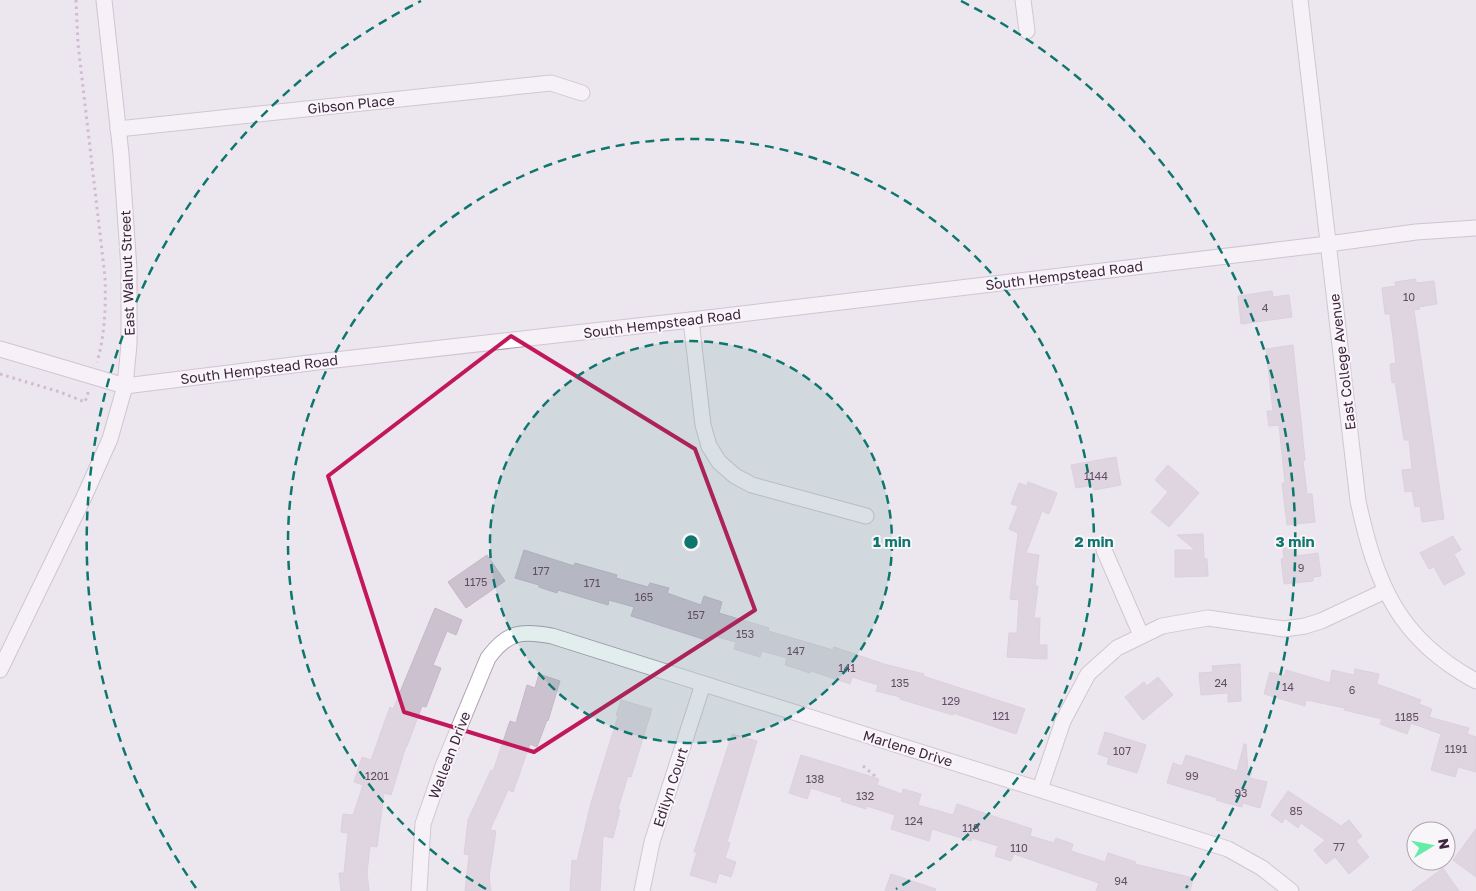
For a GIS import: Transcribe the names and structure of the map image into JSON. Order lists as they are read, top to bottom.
{
  "streets": {
    "street": [
      "Gibson Place",
      "East Walnut Street",
      "South Hempstead Road",
      "East College Avenue",
      "Marlene Drive",
      "Wallean Drive",
      "Edilyn Court"
    ]
  },
  "crossings": [
    ["Gibson Place", "East Walnut Street"],
    ["East Walnut Street", "South Hempstead Road"],
    ["South Hempstead Road", "East College Avenue"],
    ["Marlene Drive", "Wallean Drive"],
    ["Marlene Drive", "Edilyn Court"]
  ],
  "house_numbers": [
    "10",
    "4",
    "1144",
    "9",
    "177",
    "1175",
    "171",
    "165",
    "157",
    "153",
    "147",
    "141",
    "135",
    "24",
    "14",
    "6",
    "129",
    "121",
    "1185",
    "1191",
    "107",
    "1201",
    "99",
    "138",
    "93",
    "132",
    "85",
    "124",
    "118",
    "77",
    "110",
    "94"
  ],
  "north": "right",
  "rings": ["1 min", "2 min", "3 min"]
}
